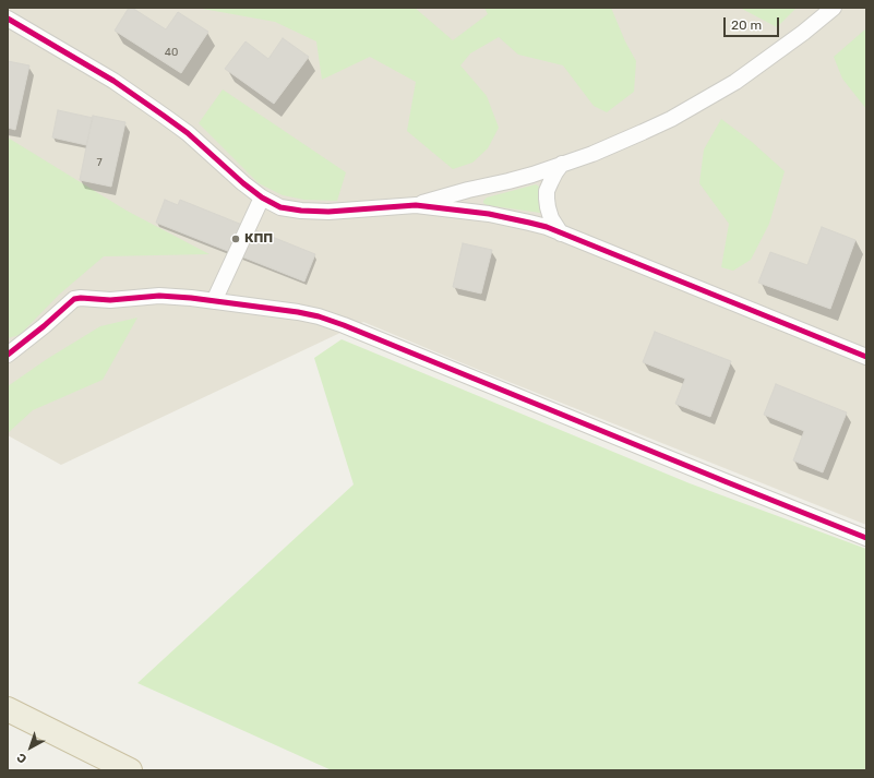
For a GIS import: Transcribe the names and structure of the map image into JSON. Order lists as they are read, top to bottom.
{
  "places": ["КПП"],
  "house_numbers": ["40", "7"],
  "scale_bar": "20 m",
  "north": "bottom left"
}
